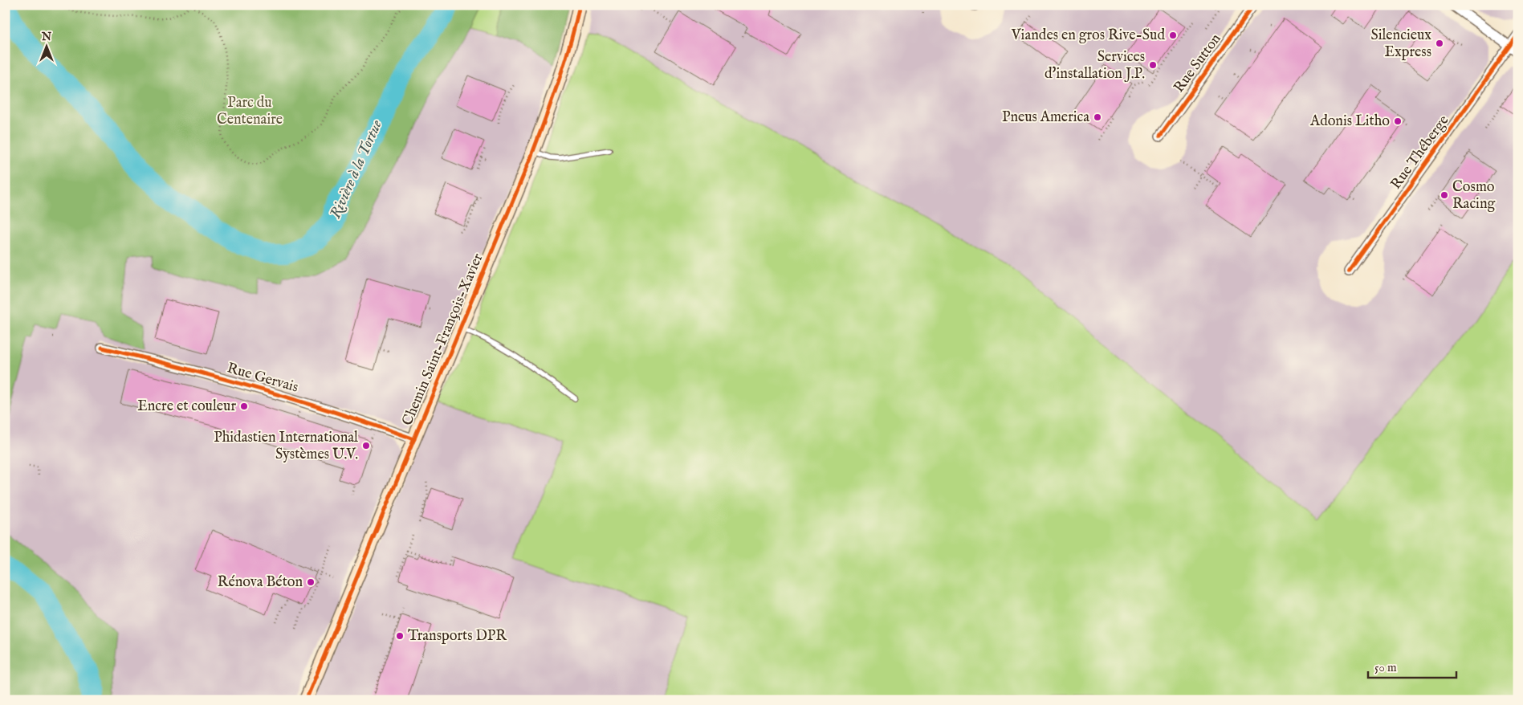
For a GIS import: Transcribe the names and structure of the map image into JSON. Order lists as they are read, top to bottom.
{
  "streets": {
    "street": [
      "Rue Sutton",
      "Rue Théberge",
      "Chemin Saint-François-Xavier",
      "Rue Gervais"
    ]
  },
  "crossings": [
    ["Chemin Saint-François-Xavier", "Rue Gervais"]
  ],
  "water": ["Rivière à la Tortue"],
  "parks": ["Parc du Centenaire"],
  "places": [
    "Viandes en gros Rive-Sud",
    "Silencieux Express",
    "Services d'installation J.P.",
    "Pneus America",
    "Adonis Litho",
    "Cosmo Racing",
    "Encre et couleur",
    "Phidastien International Systèmes U.V.",
    "Rénova Béton",
    "Transports DPR"
  ],
  "scale_bar": "50 m",
  "north": "top"
}
